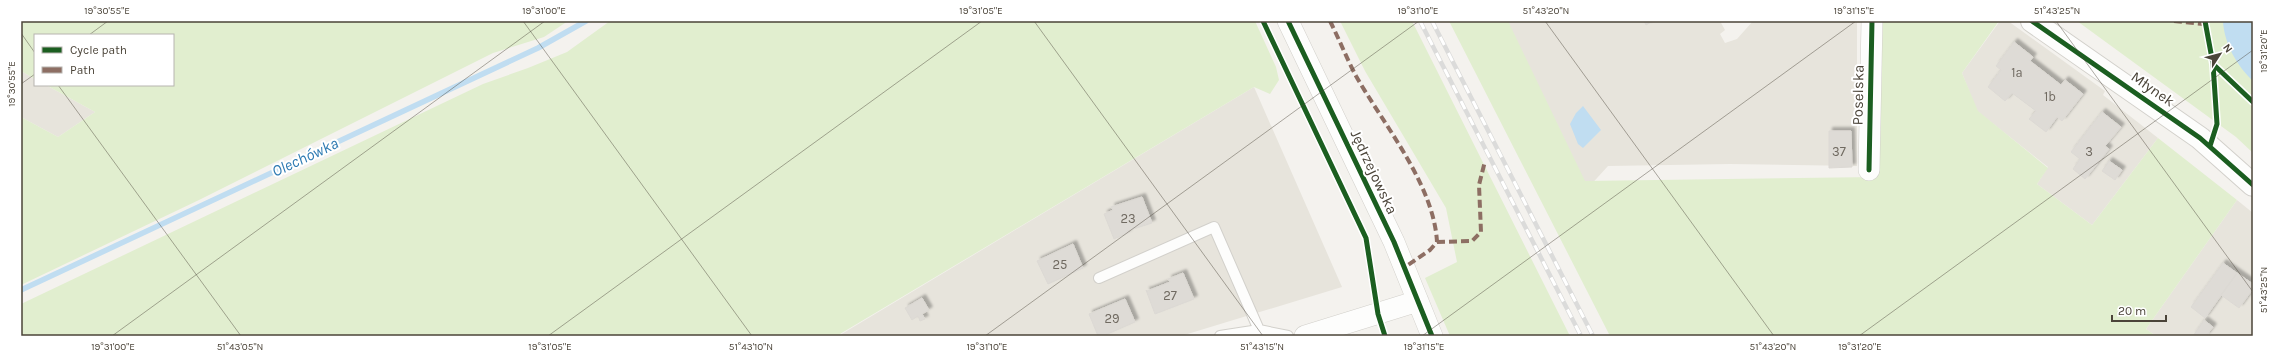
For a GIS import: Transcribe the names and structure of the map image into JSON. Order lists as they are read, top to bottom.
{
  "streets": {
    "street": ["Młynek", "Poselska", "Jędrzejowska"]
  },
  "water": ["Olechówka"],
  "house_numbers": [
    "1a",
    "1b",
    "37",
    "3",
    "23",
    "25",
    "27",
    "29"
  ],
  "legend": ["Cycle path", "Path"],
  "scale_bar": "20 m",
  "north": "top right",
  "coordinates": [
    "19°30'55\"E",
    "19°31'00\"E",
    "19°31'05\"E",
    "19°31'10\"E",
    "51°43'20\"N",
    "19°31'15\"E",
    "51°43'25\"N",
    "19°31'20\"E",
    "51°43'05\"N",
    "51°43'10\"N",
    "51°43'15\"N"
  ]
}
